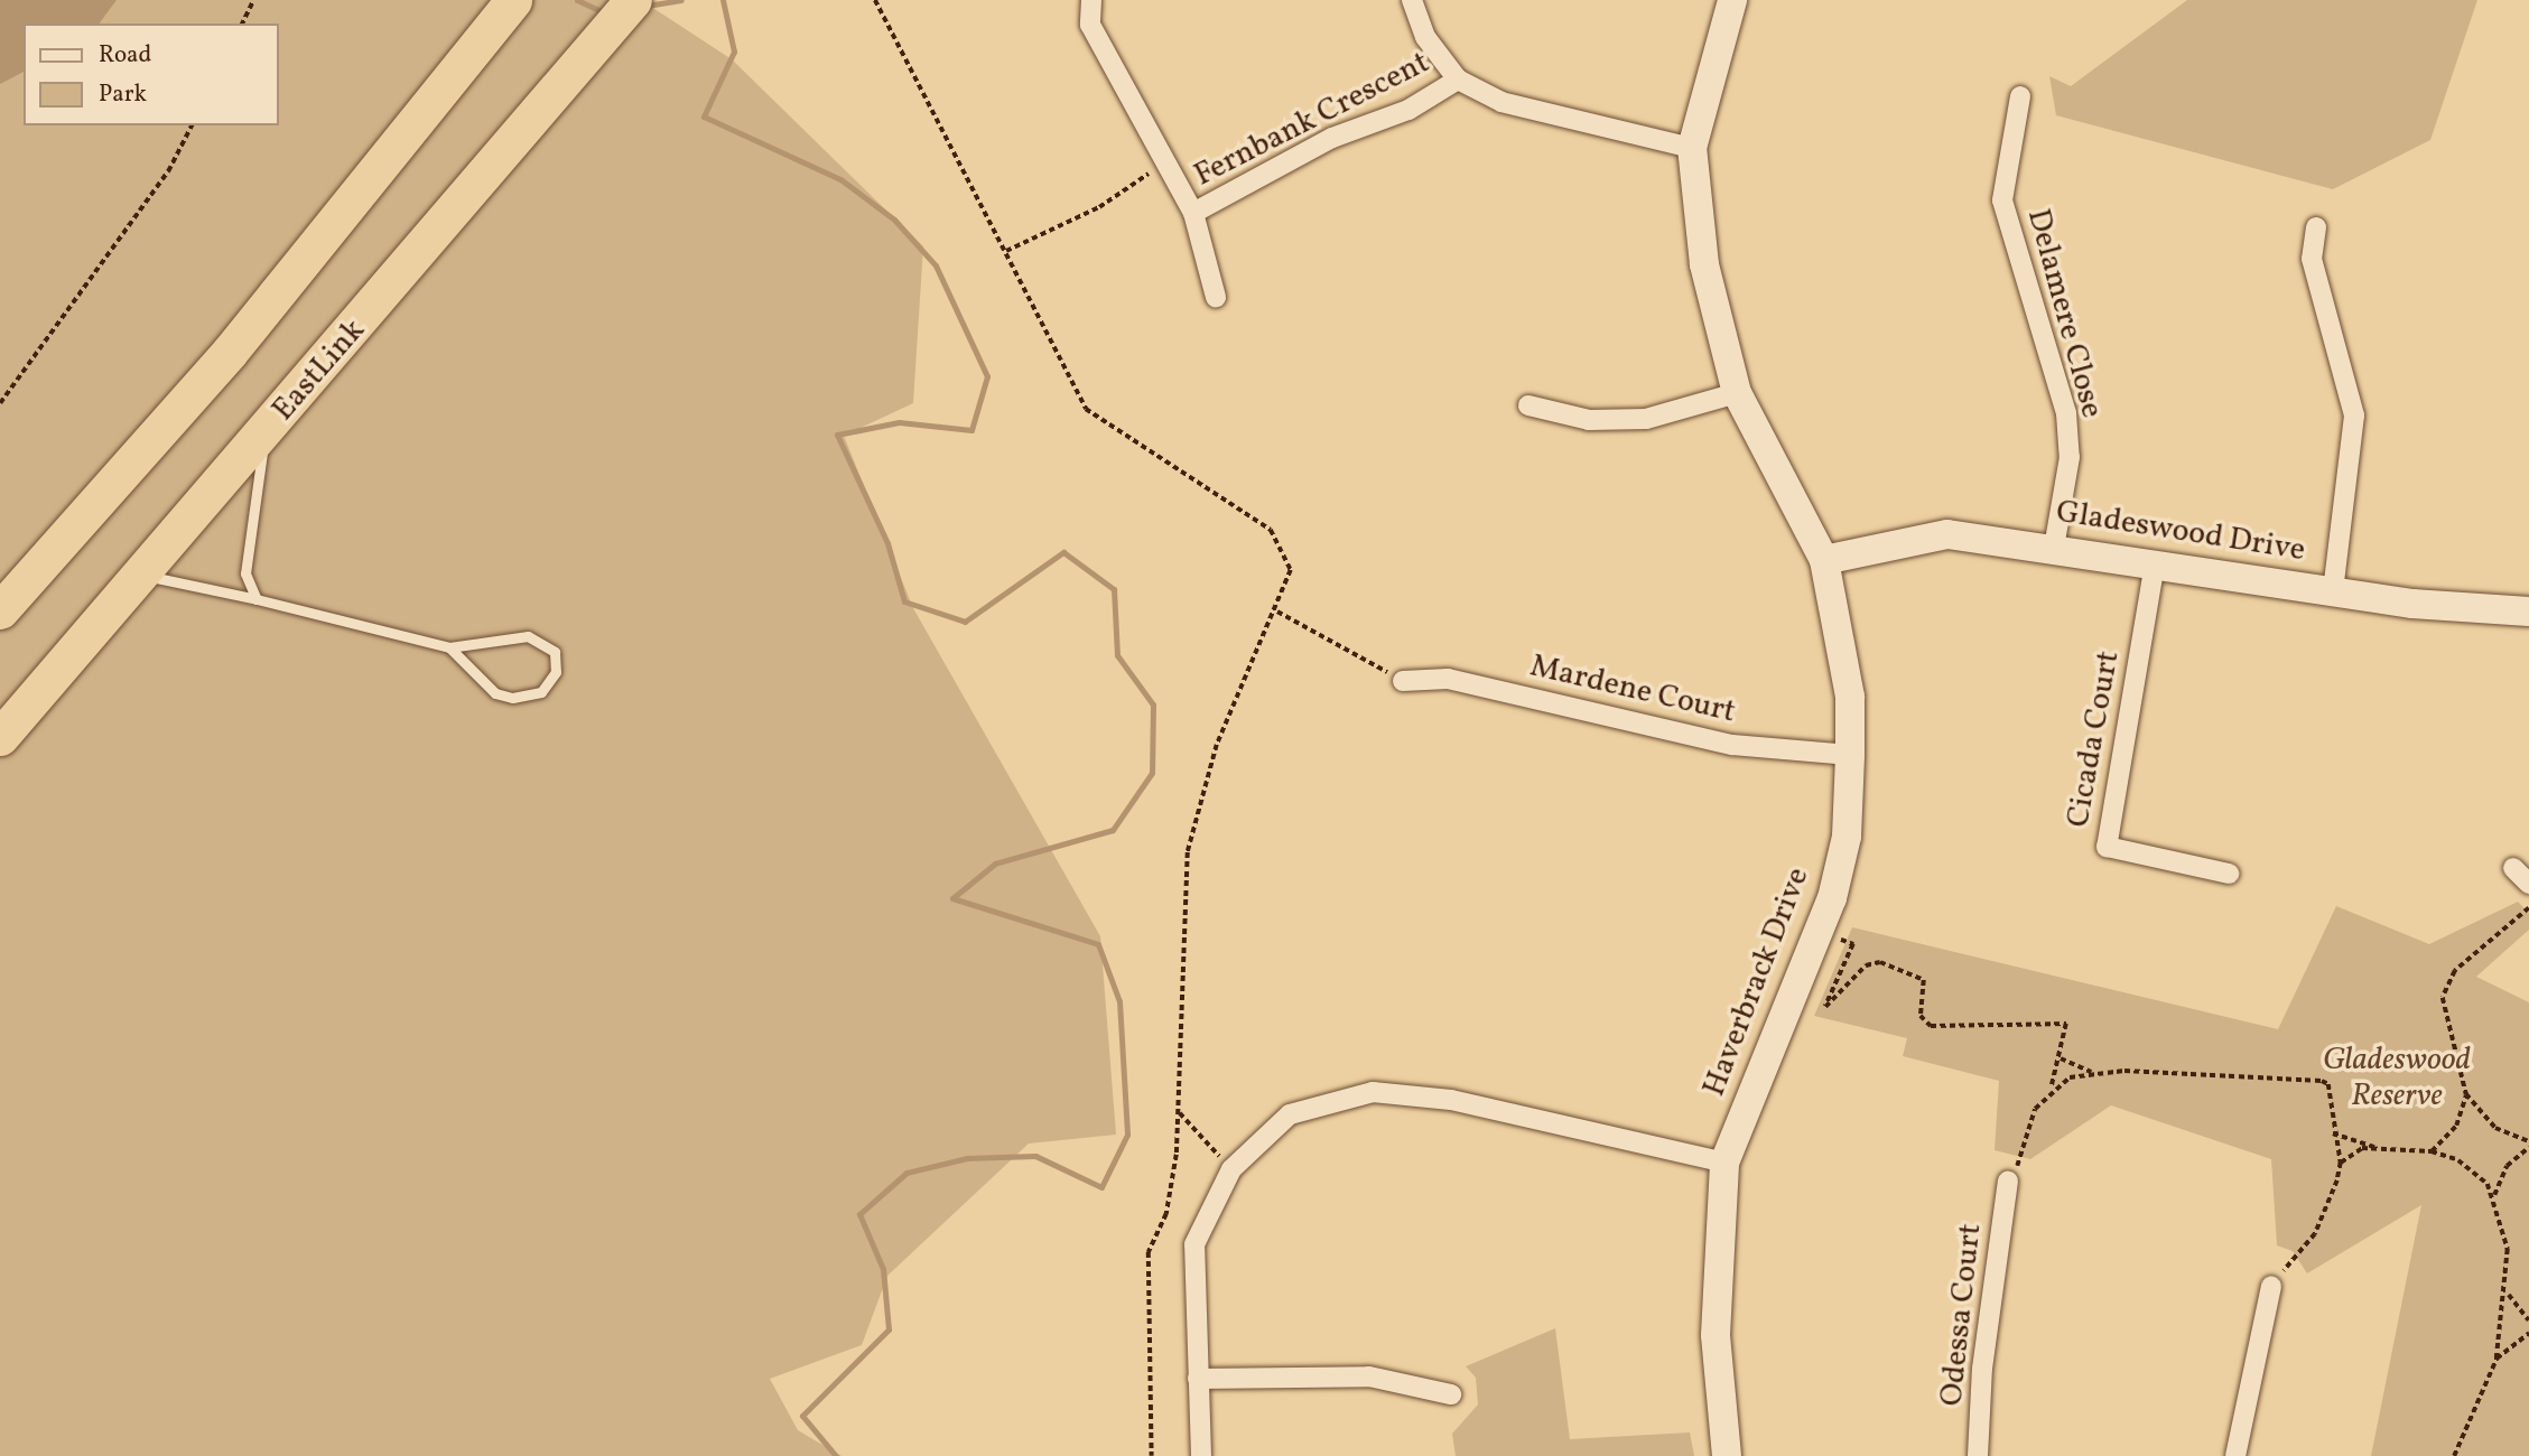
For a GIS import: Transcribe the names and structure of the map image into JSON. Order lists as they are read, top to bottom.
{
  "streets": {
    "highway": ["EastLink"],
    "street": [
      "Fernbank Crescent",
      "Delamere Close",
      "Gladeswood Drive",
      "Mardene Court",
      "Cicada Court",
      "Haverbrack Drive",
      "Odessa Court"
    ]
  },
  "crossings": [
    ["Delamere Close", "Gladeswood Drive"],
    ["Gladeswood Drive", "Cicada Court"],
    ["Gladeswood Drive", "Haverbrack Drive"],
    ["Mardene Court", "Haverbrack Drive"]
  ],
  "parks": ["Gladeswood Reserve"],
  "legend": ["Road", "Park"]
}
